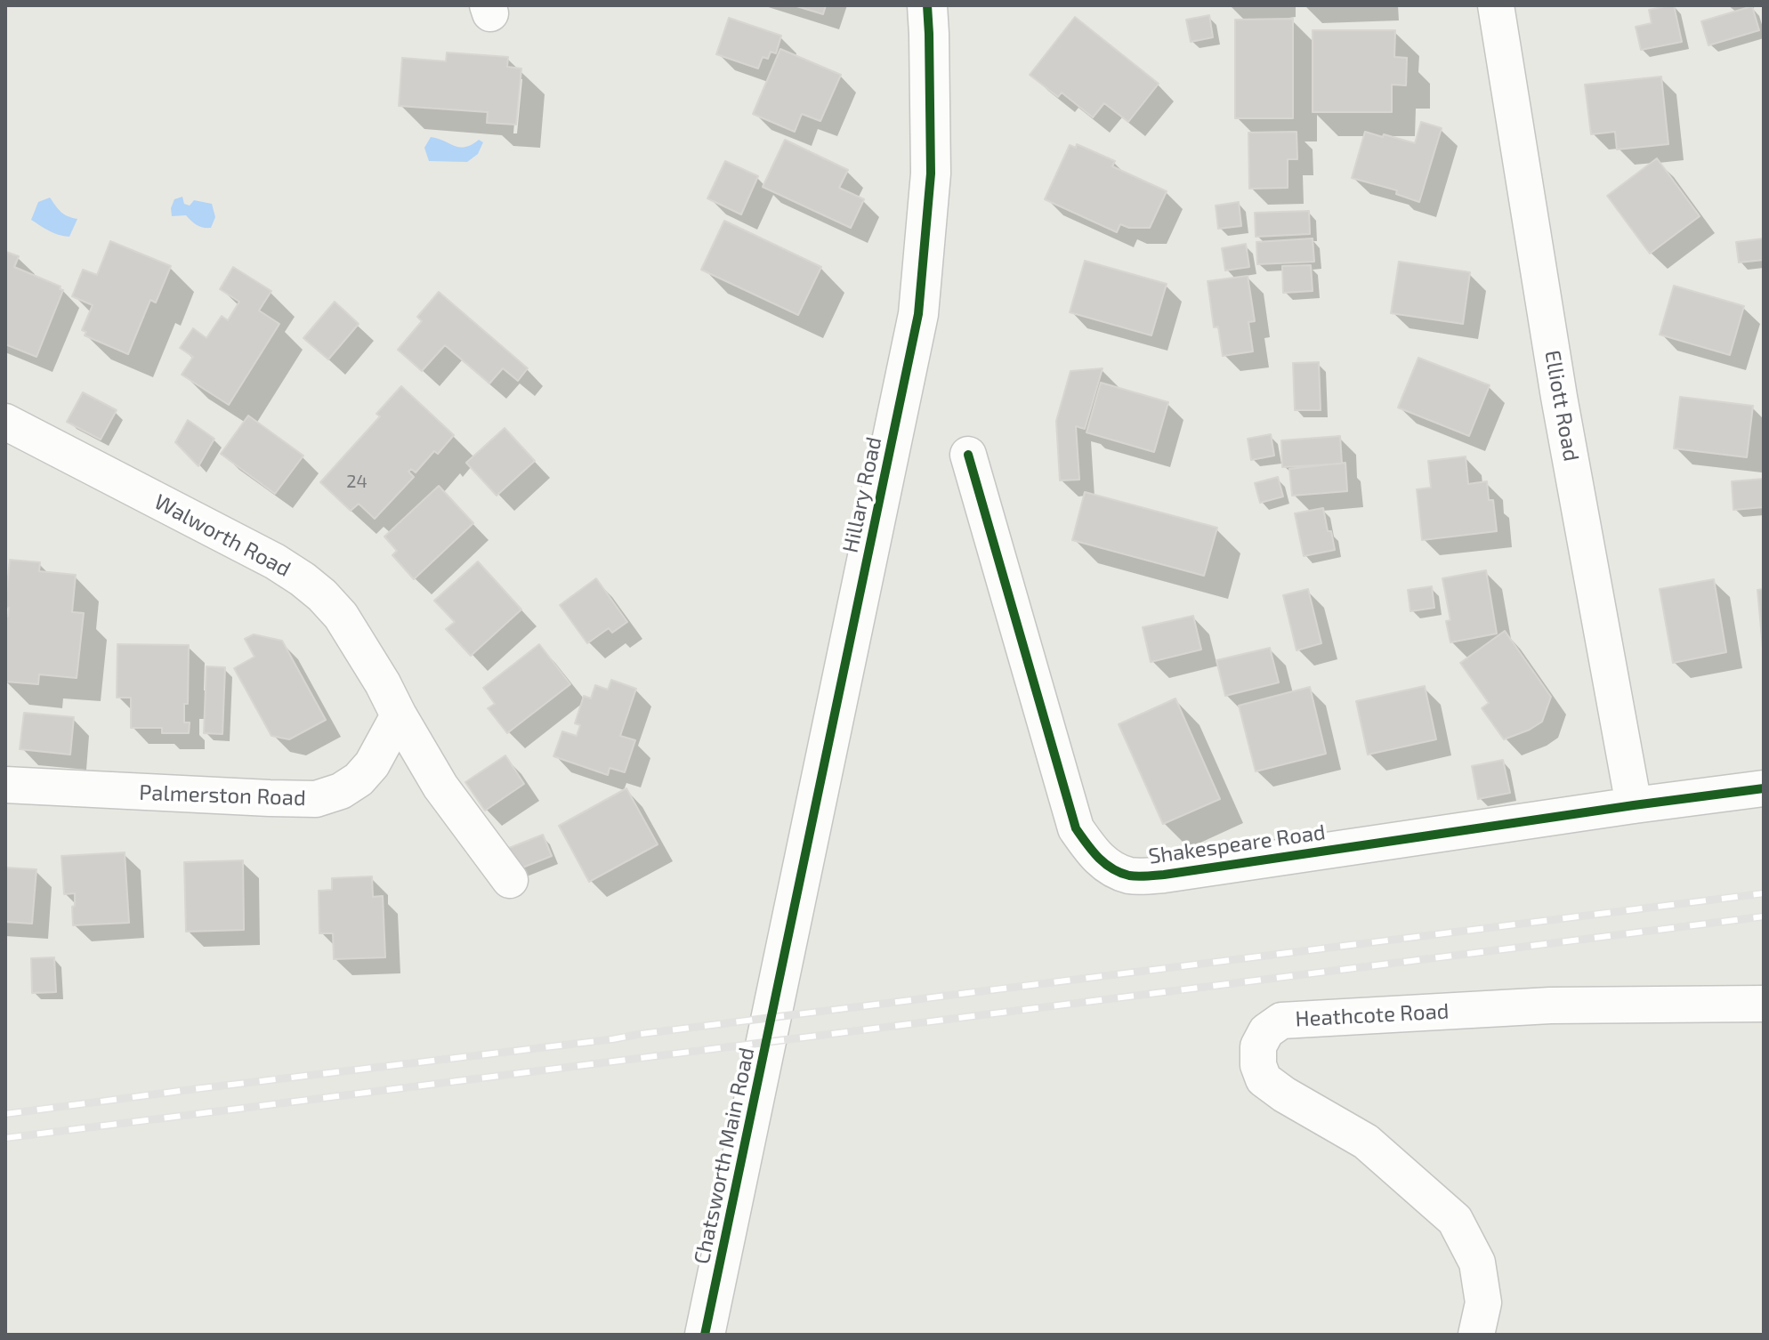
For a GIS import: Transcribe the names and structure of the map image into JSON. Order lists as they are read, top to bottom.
{
  "streets": {
    "street": [
      "Elliott Road",
      "Hillary Road",
      "Walworth Road",
      "Palmerston Road",
      "Shakespeare Road",
      "Heathcote Road",
      "Chatsworth Main Road"
    ]
  },
  "crossings": [
    ["Elliott Road", "Shakespeare Road"],
    ["Hillary Road", "Chatsworth Main Road"],
    ["Walworth Road", "Palmerston Road"]
  ],
  "house_numbers": ["24"]
}
